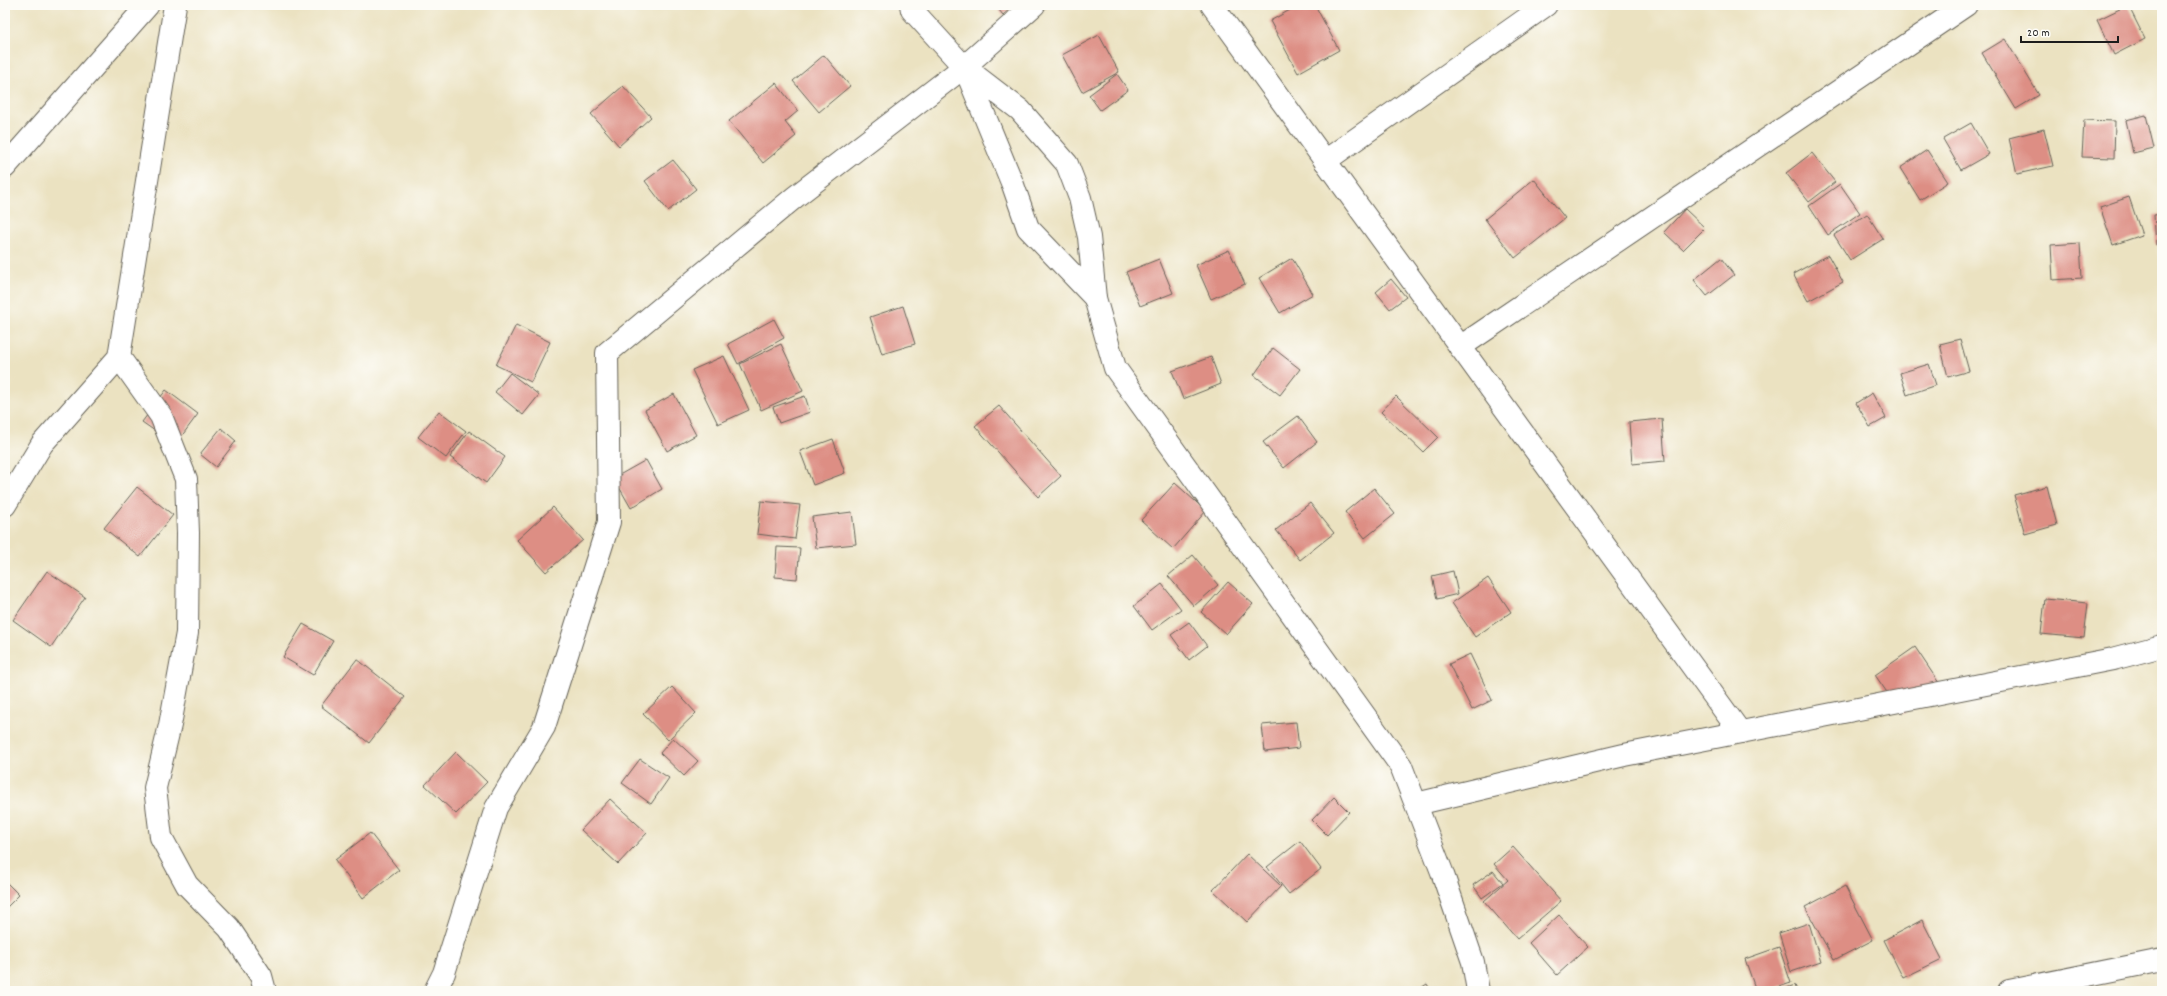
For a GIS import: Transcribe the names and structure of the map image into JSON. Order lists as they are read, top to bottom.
{
  "scale_bar": "20 m"
}
